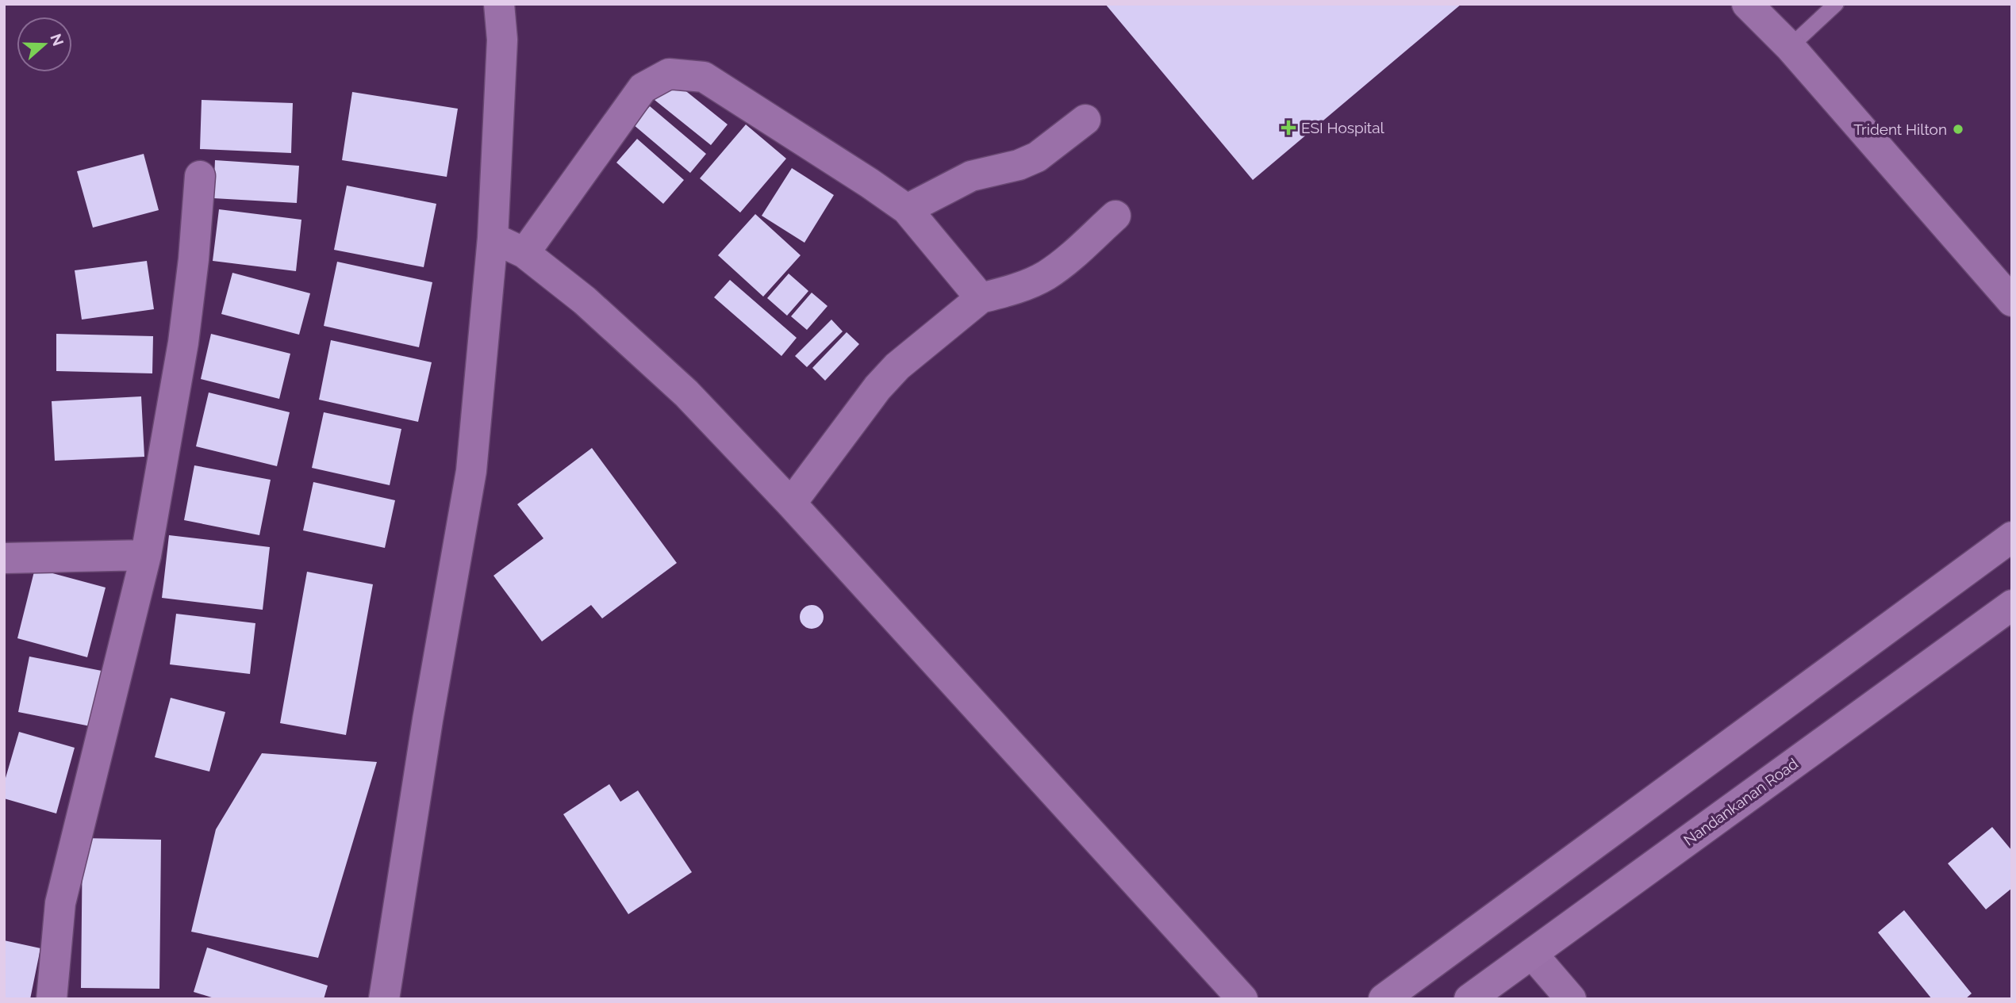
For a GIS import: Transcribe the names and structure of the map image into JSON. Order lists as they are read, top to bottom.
{
  "streets": {
    "main road": ["Nandankanan Road"]
  },
  "places": {
    "health": ["ESI Hospital"],
    "other": ["Trident Hilton"]
  },
  "north": "right"
}
